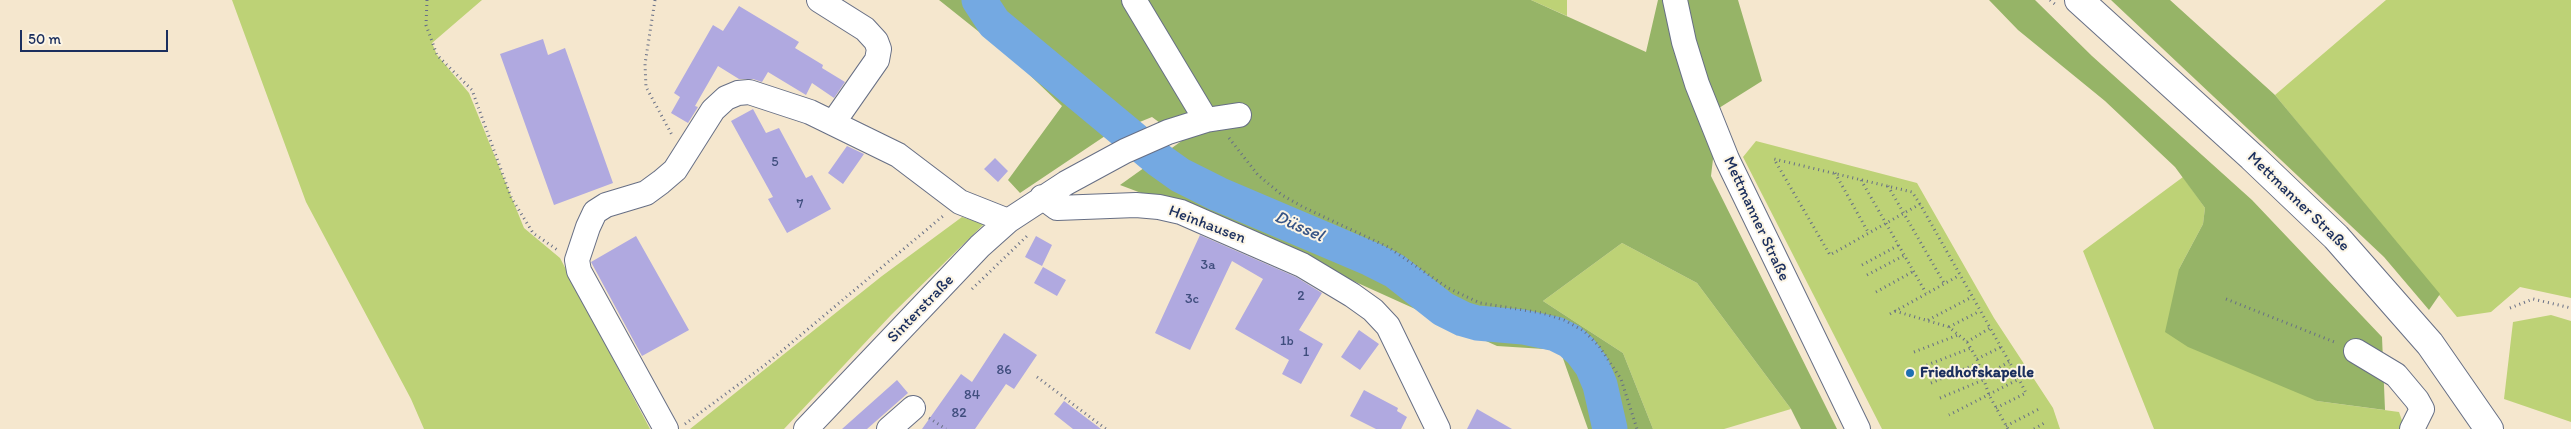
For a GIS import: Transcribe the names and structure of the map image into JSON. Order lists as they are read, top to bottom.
{
  "streets": {
    "main road": ["Mettmanner Straße"],
    "street": ["Heinhausen", "Sinterstraße"]
  },
  "crossings": [
    ["Heinhausen", "Sinterstraße"]
  ],
  "water": ["Düssel"],
  "places": ["Friedhofskapelle"],
  "house_numbers": [
    "5",
    "7",
    "3a",
    "2",
    "3c",
    "1b",
    "1",
    "86",
    "84",
    "82"
  ],
  "scale_bar": "50 m"
}
